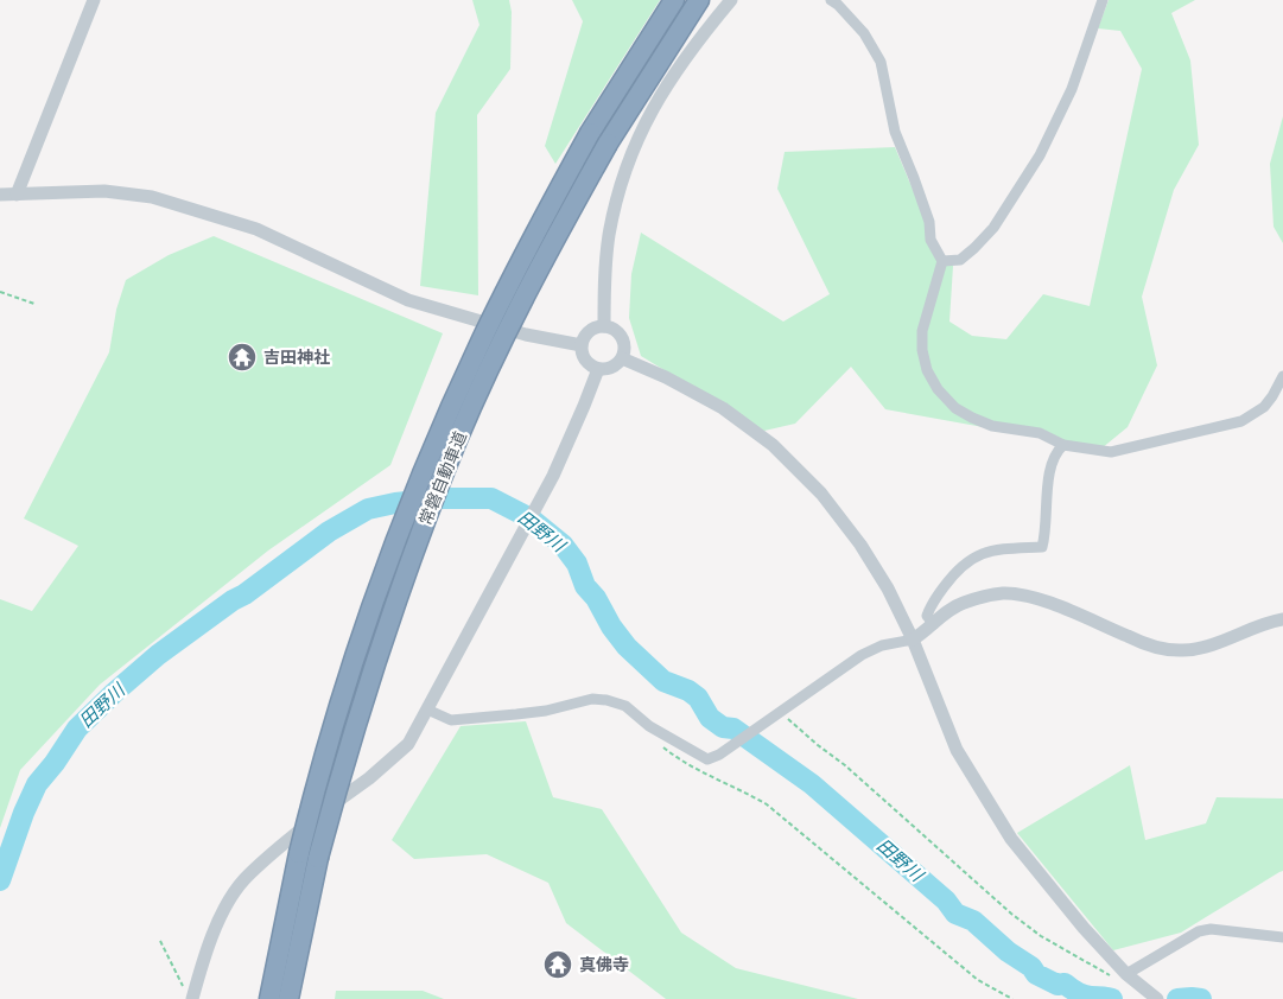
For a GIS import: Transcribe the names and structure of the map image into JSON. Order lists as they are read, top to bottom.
{
  "streets": {
    "highway": ["常磐自動車道"]
  },
  "water": ["田野川"],
  "places": {
    "temple": ["吉田神社", "真佛寺"]
  }
}
